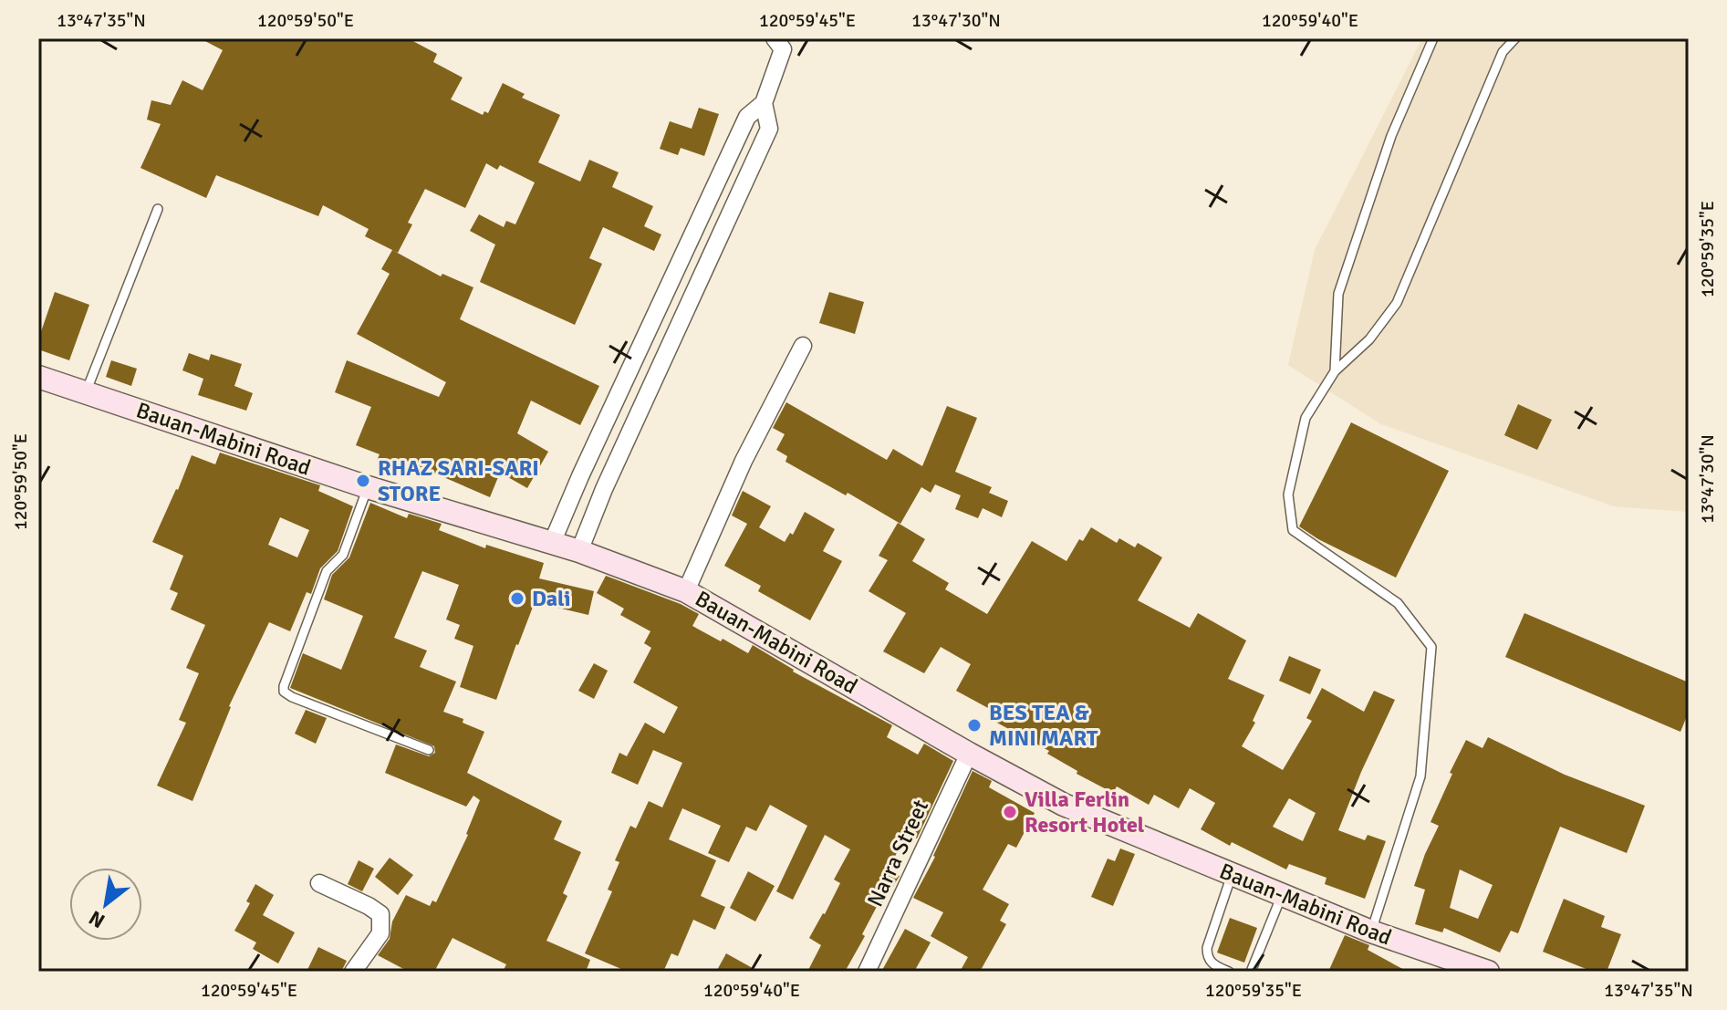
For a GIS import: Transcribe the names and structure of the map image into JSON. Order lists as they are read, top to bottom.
{
  "streets": {
    "main road": ["Bauan-Mabini Road"],
    "street": ["Narra Street"]
  },
  "crossings": [
    ["Bauan-Mabini Road", "Narra Street"]
  ],
  "places": [
    "RHAZ SARI-SARI STORE",
    "Dali",
    "BES TEA & MINI MART",
    "Villa Ferlin Resort Hotel"
  ],
  "north": "bottom left",
  "coordinates": [
    "13°47'35\"N",
    "120°59'50\"E",
    "120°59'45\"E",
    "13°47'30\"N",
    "120°59'40\"E",
    "120°59'35\"E"
  ]
}
